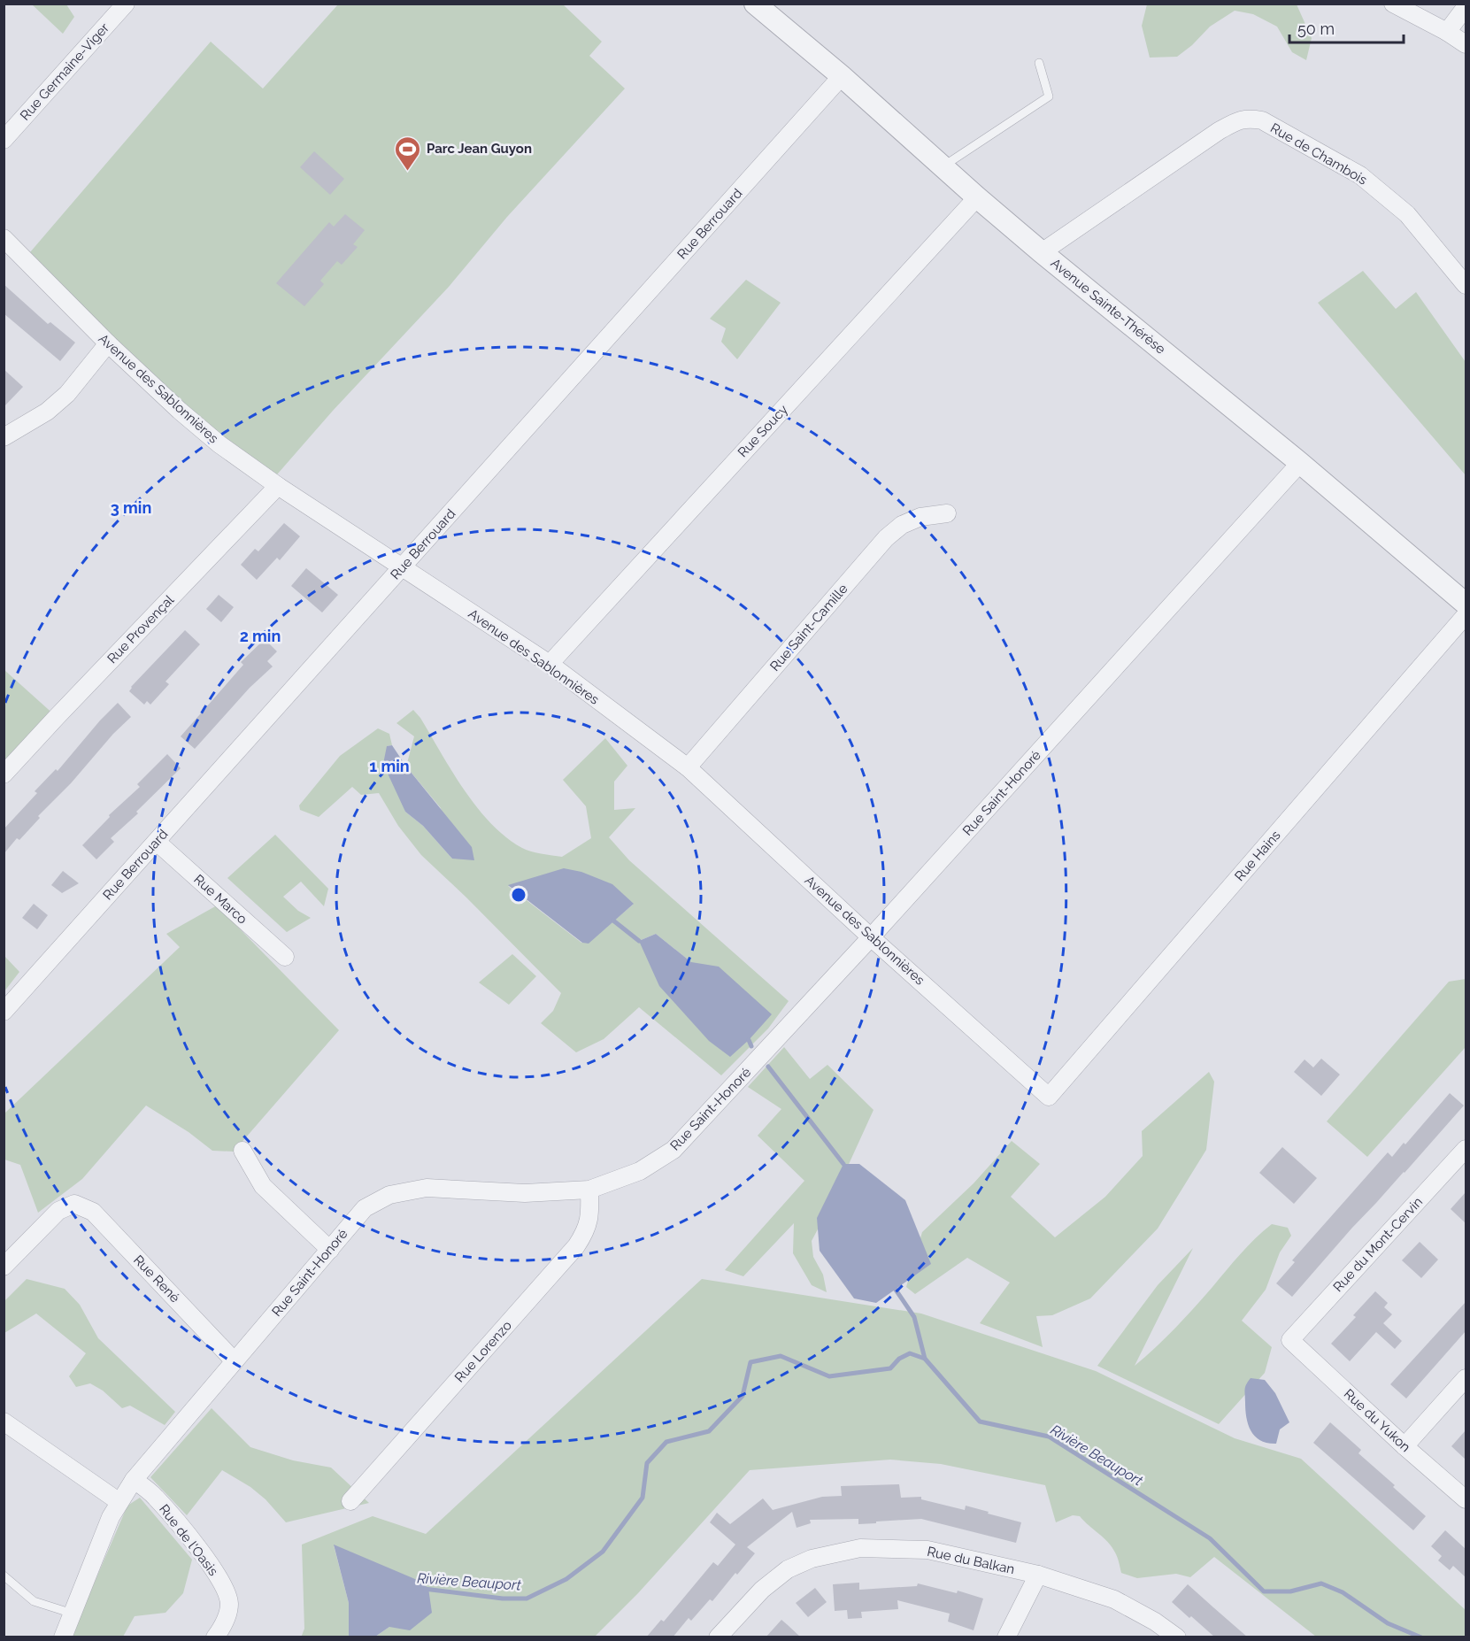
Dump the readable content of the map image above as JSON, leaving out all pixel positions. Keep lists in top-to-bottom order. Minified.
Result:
{"streets":{"street":["Rue Germaine-Viger","Rue de Chambois","Rue Berrouard","Avenue Sainte-Thérèse","Avenue des Sablonnières","Rue Soucy","Rue Saint-Camille","Rue Provençal","Rue Saint-Honoré","Rue Hains","Rue Marco","Rue du Mont-Cervin","Rue René","Rue Lorenzo","Rue du Yukon","Rue de l'Oasis","Rue du Balkan"]},"crossings":[["Rue de Chambois","Avenue Sainte-Thérèse"],["Rue Berrouard","Avenue Sainte-Thérèse"],["Rue Berrouard","Avenue des Sablonnières"],["Rue Berrouard","Rue Marco"],["Avenue Sainte-Thérèse","Rue Soucy"],["Avenue Sainte-Thérèse","Rue Saint-Honoré"],["Avenue des Sablonnières","Rue Soucy"],["Avenue des Sablonnières","Rue Saint-Camille"],["Avenue des Sablonnières","Rue Provençal"],["Avenue des Sablonnières","Rue Saint-Honoré"],["Avenue des Sablonnières","Rue Hains"],["Rue Saint-Honoré","Rue René"],["Rue Saint-Honoré","Rue Lorenzo"],["Rue Saint-Honoré","Rue de l'Oasis"],["Rue du Mont-Cervin","Rue du Yukon"]],"water":["Rivière Beauport"],"places":{"sports":["Parc Jean Guyon"]},"scale_bar":"50 m","rings":["3 min","2 min","1 min"]}
